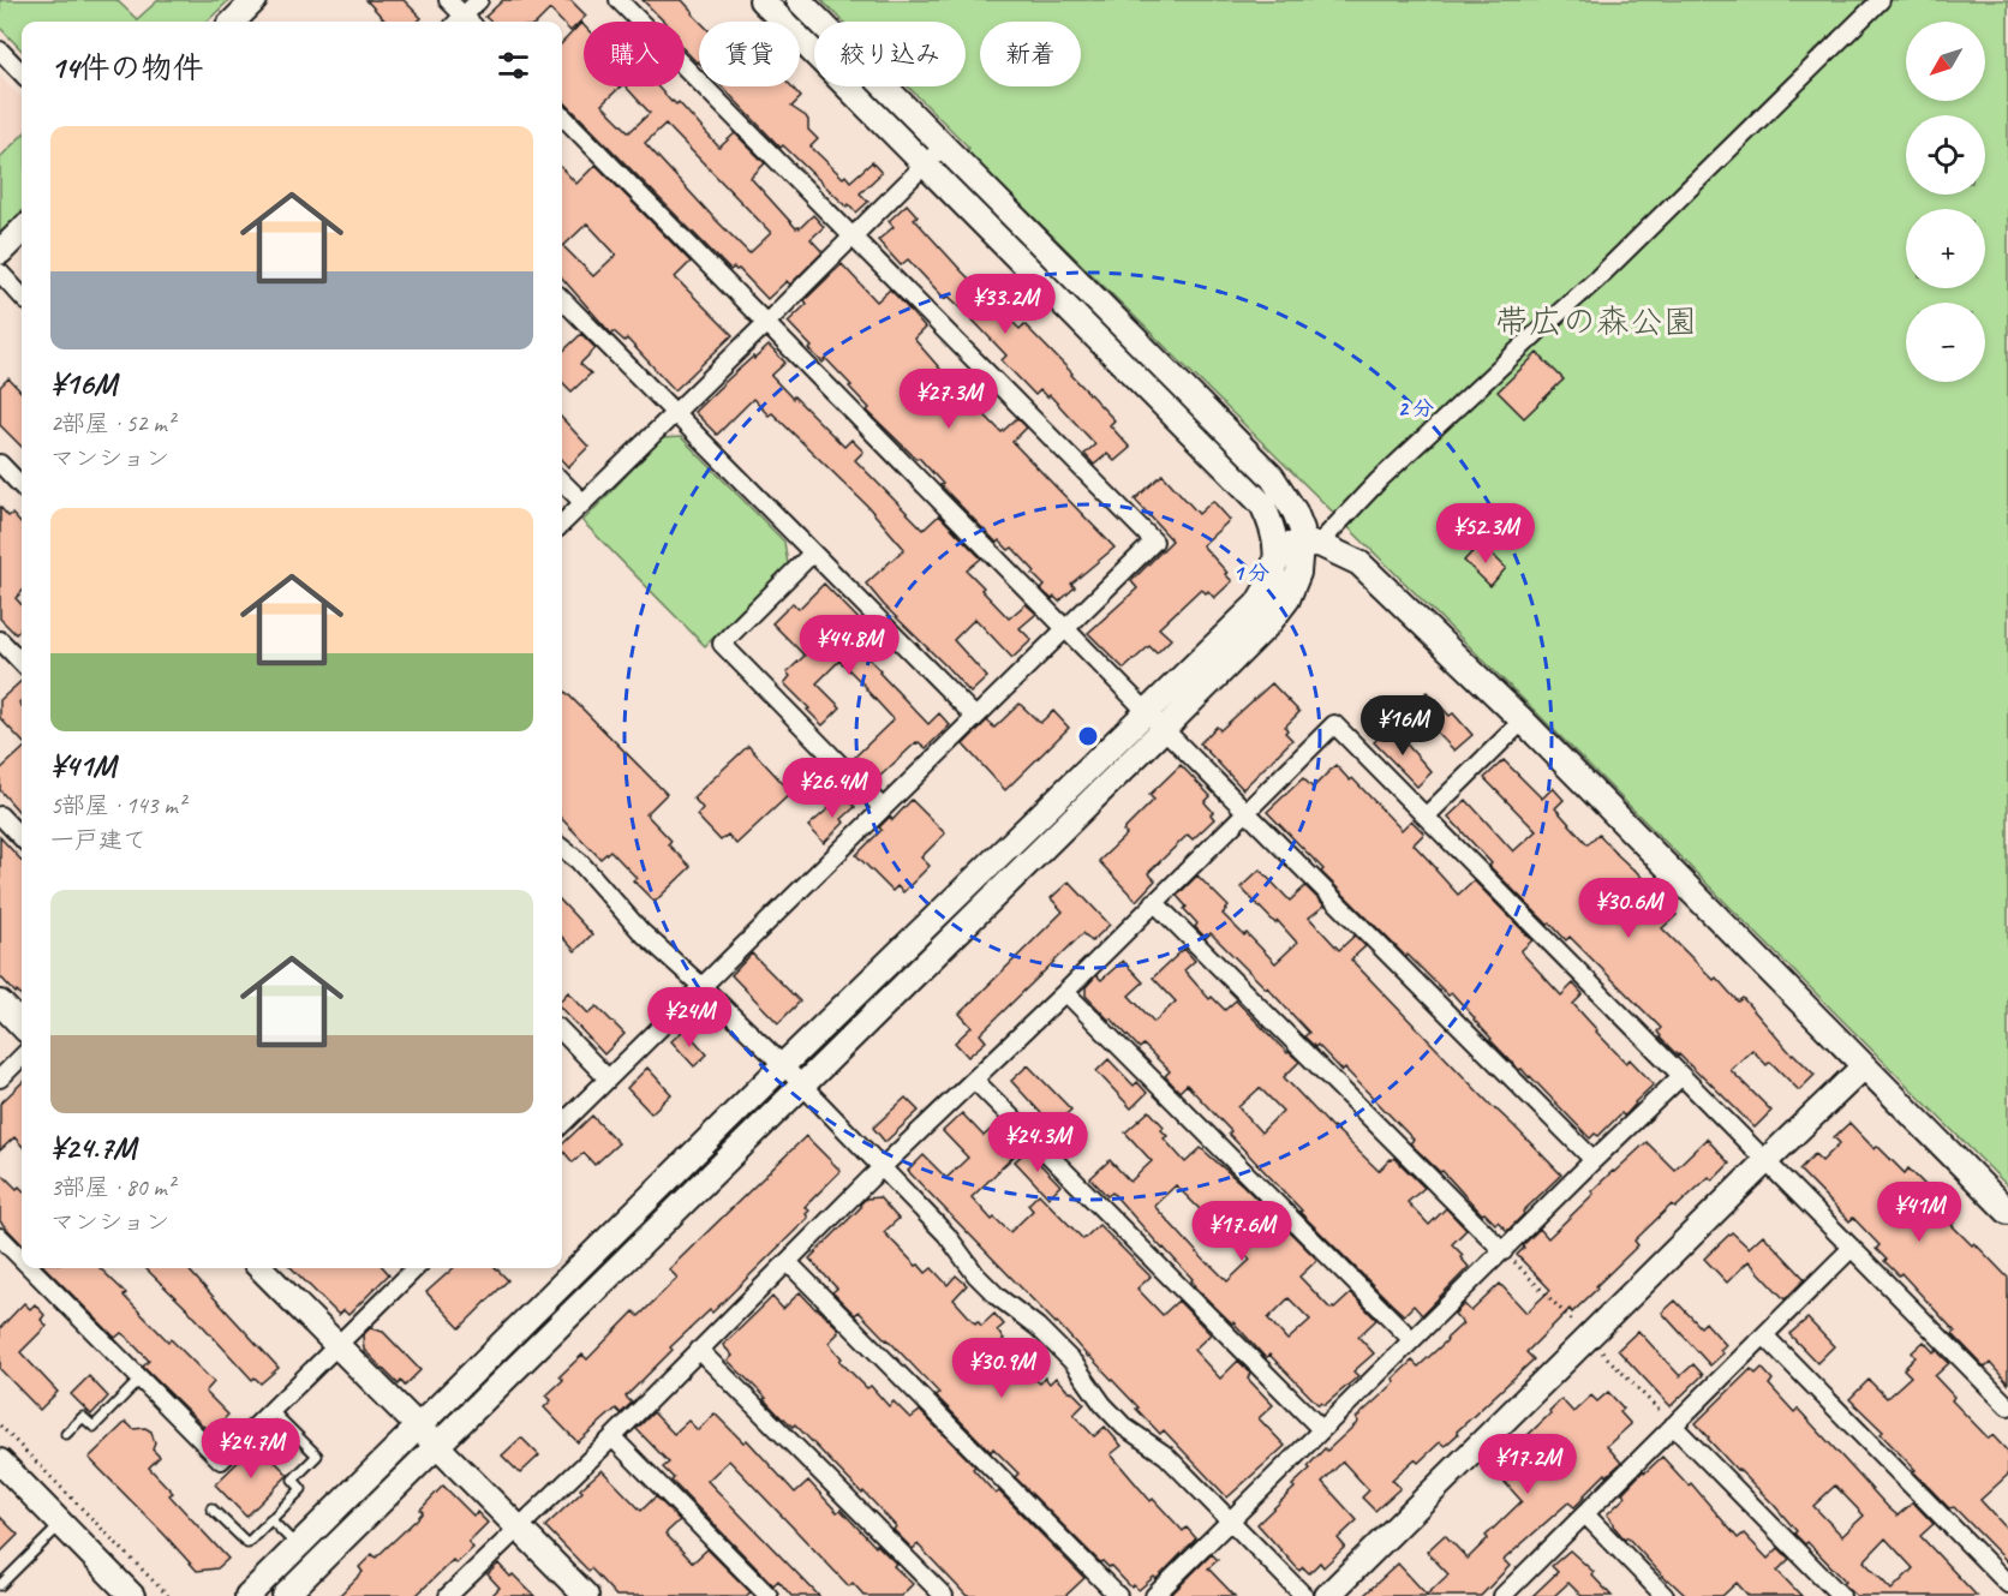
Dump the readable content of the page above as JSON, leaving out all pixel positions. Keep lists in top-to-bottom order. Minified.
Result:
{"parks":["帯広の森公園"],"north":"bottom left","page":{"map_buttons":["+","−"],"chip":["購入","賃貸","絞り込み","新着"],"heading":"14件の物件","list":[{"name":"¥16M","note":"2部屋 · 52 m² · マンション"},{"name":"¥41M","note":"5部屋 · 143 m² · 一戸建て"},{"name":"¥24.7M","note":"3部屋 · 80 m² · マンション"}],"price":["¥33.2M","¥27.3M","¥52.3M","¥44.8M","¥16M","¥26.4M","¥30.6M","¥24M","¥24.3M","¥41M","¥17.6M","¥30.9M","¥24.7M","¥17.2M"]},"rings":["2 分","1 分"]}
